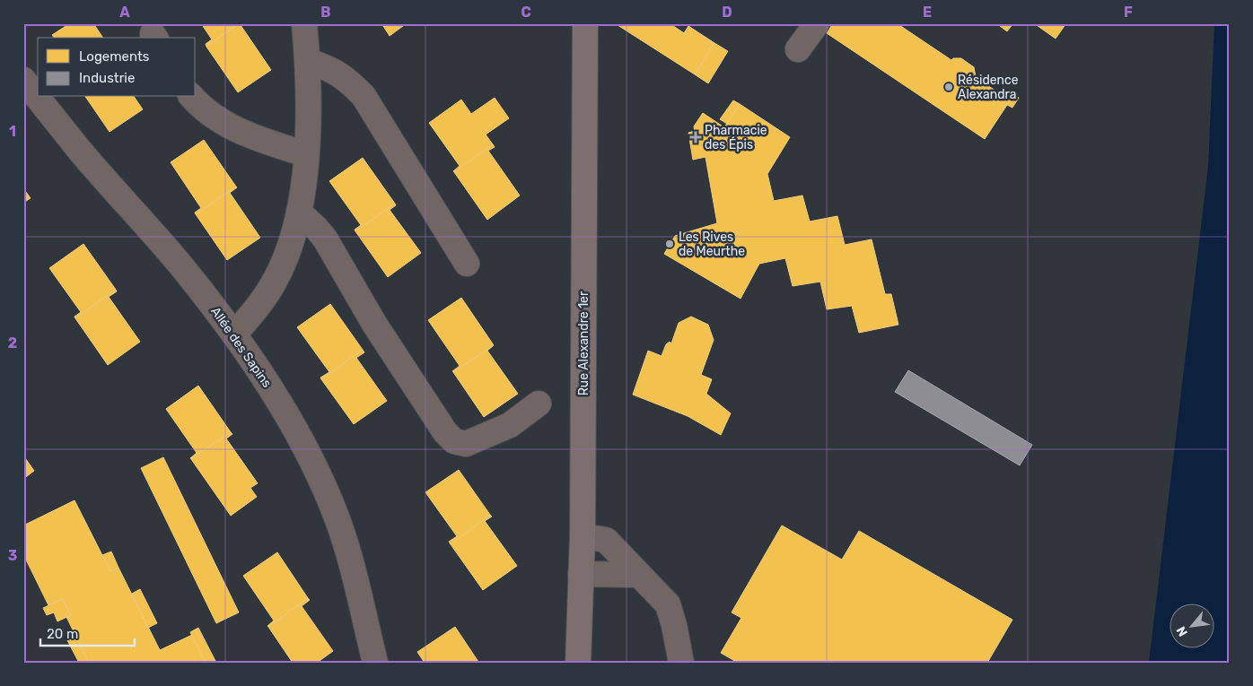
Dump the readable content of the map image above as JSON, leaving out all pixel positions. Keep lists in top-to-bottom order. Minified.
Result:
{"streets":{"main road":["Rue Alexandre 1er"],"street":["Allée des Sapins"]},"places":{"other":["Résidence Alexandra","Les Rives de Meurthe"],"health":["Pharmacie des Épis"]},"legend":["Logements","Industrie"],"scale_bar":"20 m","north":"bottom left","grid":{"columns":["A","B","C","D","E","F"],"rows":["1","2","3"]}}
